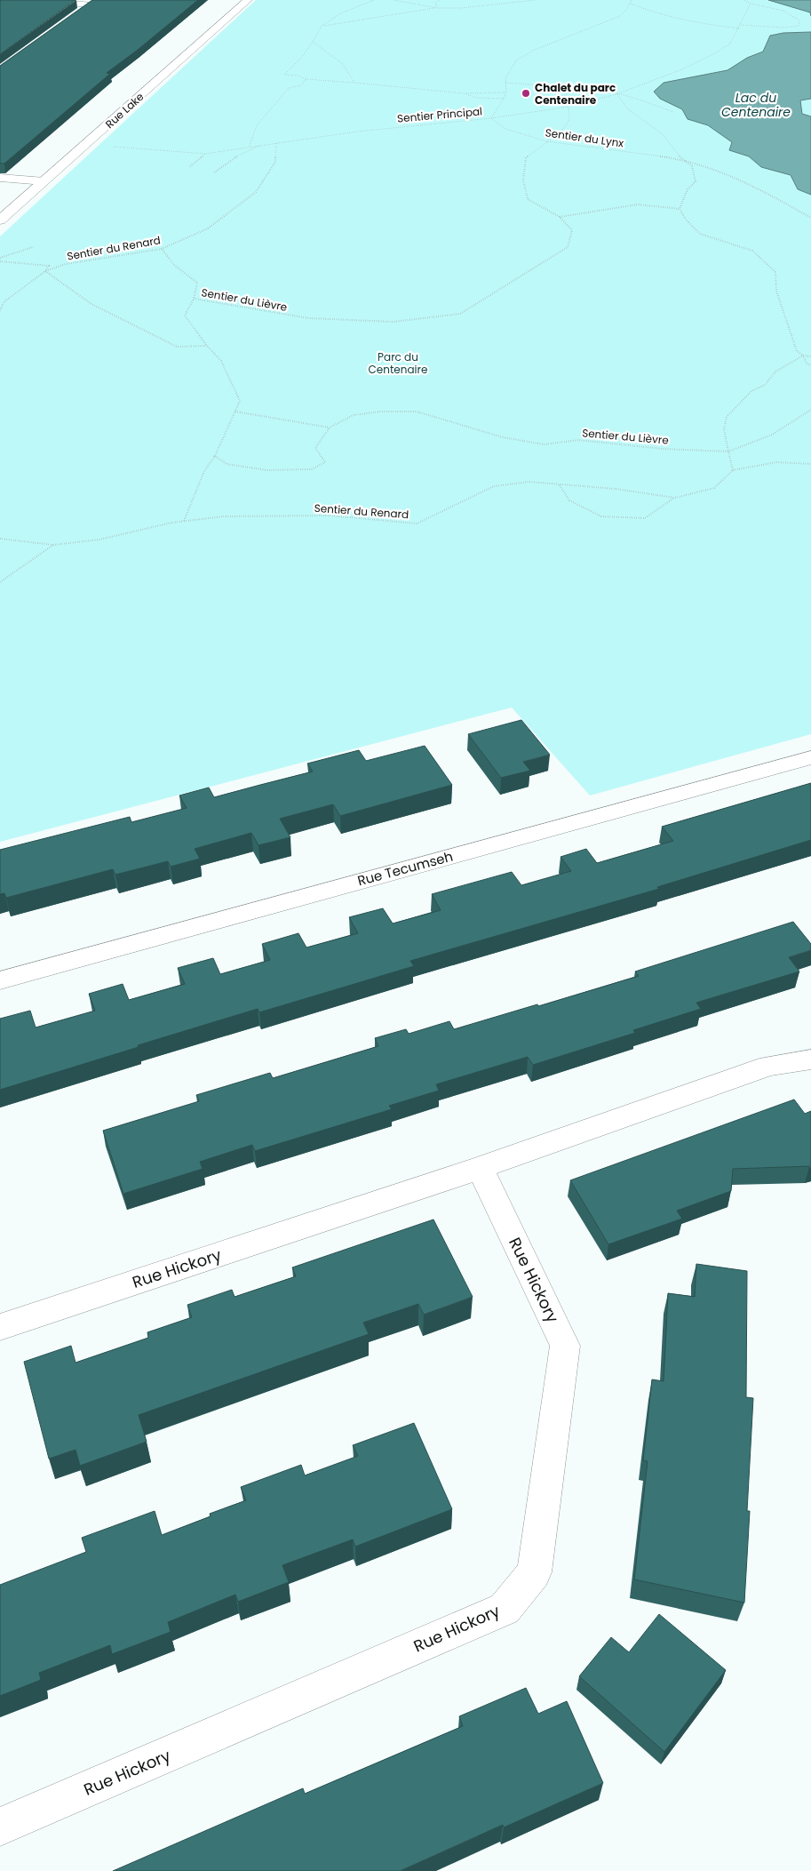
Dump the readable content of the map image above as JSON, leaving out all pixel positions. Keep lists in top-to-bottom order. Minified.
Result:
{"streets":{"street":["Rue Lake","Rue Tecumseh","Rue Hickory"],"path":["Sentier Principal","Sentier du Lynx","Sentier du Renard","Sentier du Lièvre"]},"crossings":[["Rue Lake","Sentier Principal"],["Sentier Principal","Sentier du Lynx"],["Sentier Principal","Sentier du Renard"],["Sentier Principal","Sentier du Lièvre"],["Sentier du Lynx","Sentier du Lièvre"]],"water":["Lac du Centenaire"],"parks":["Parc du Centenaire"],"places":["Chalet du parc Centenaire"]}
